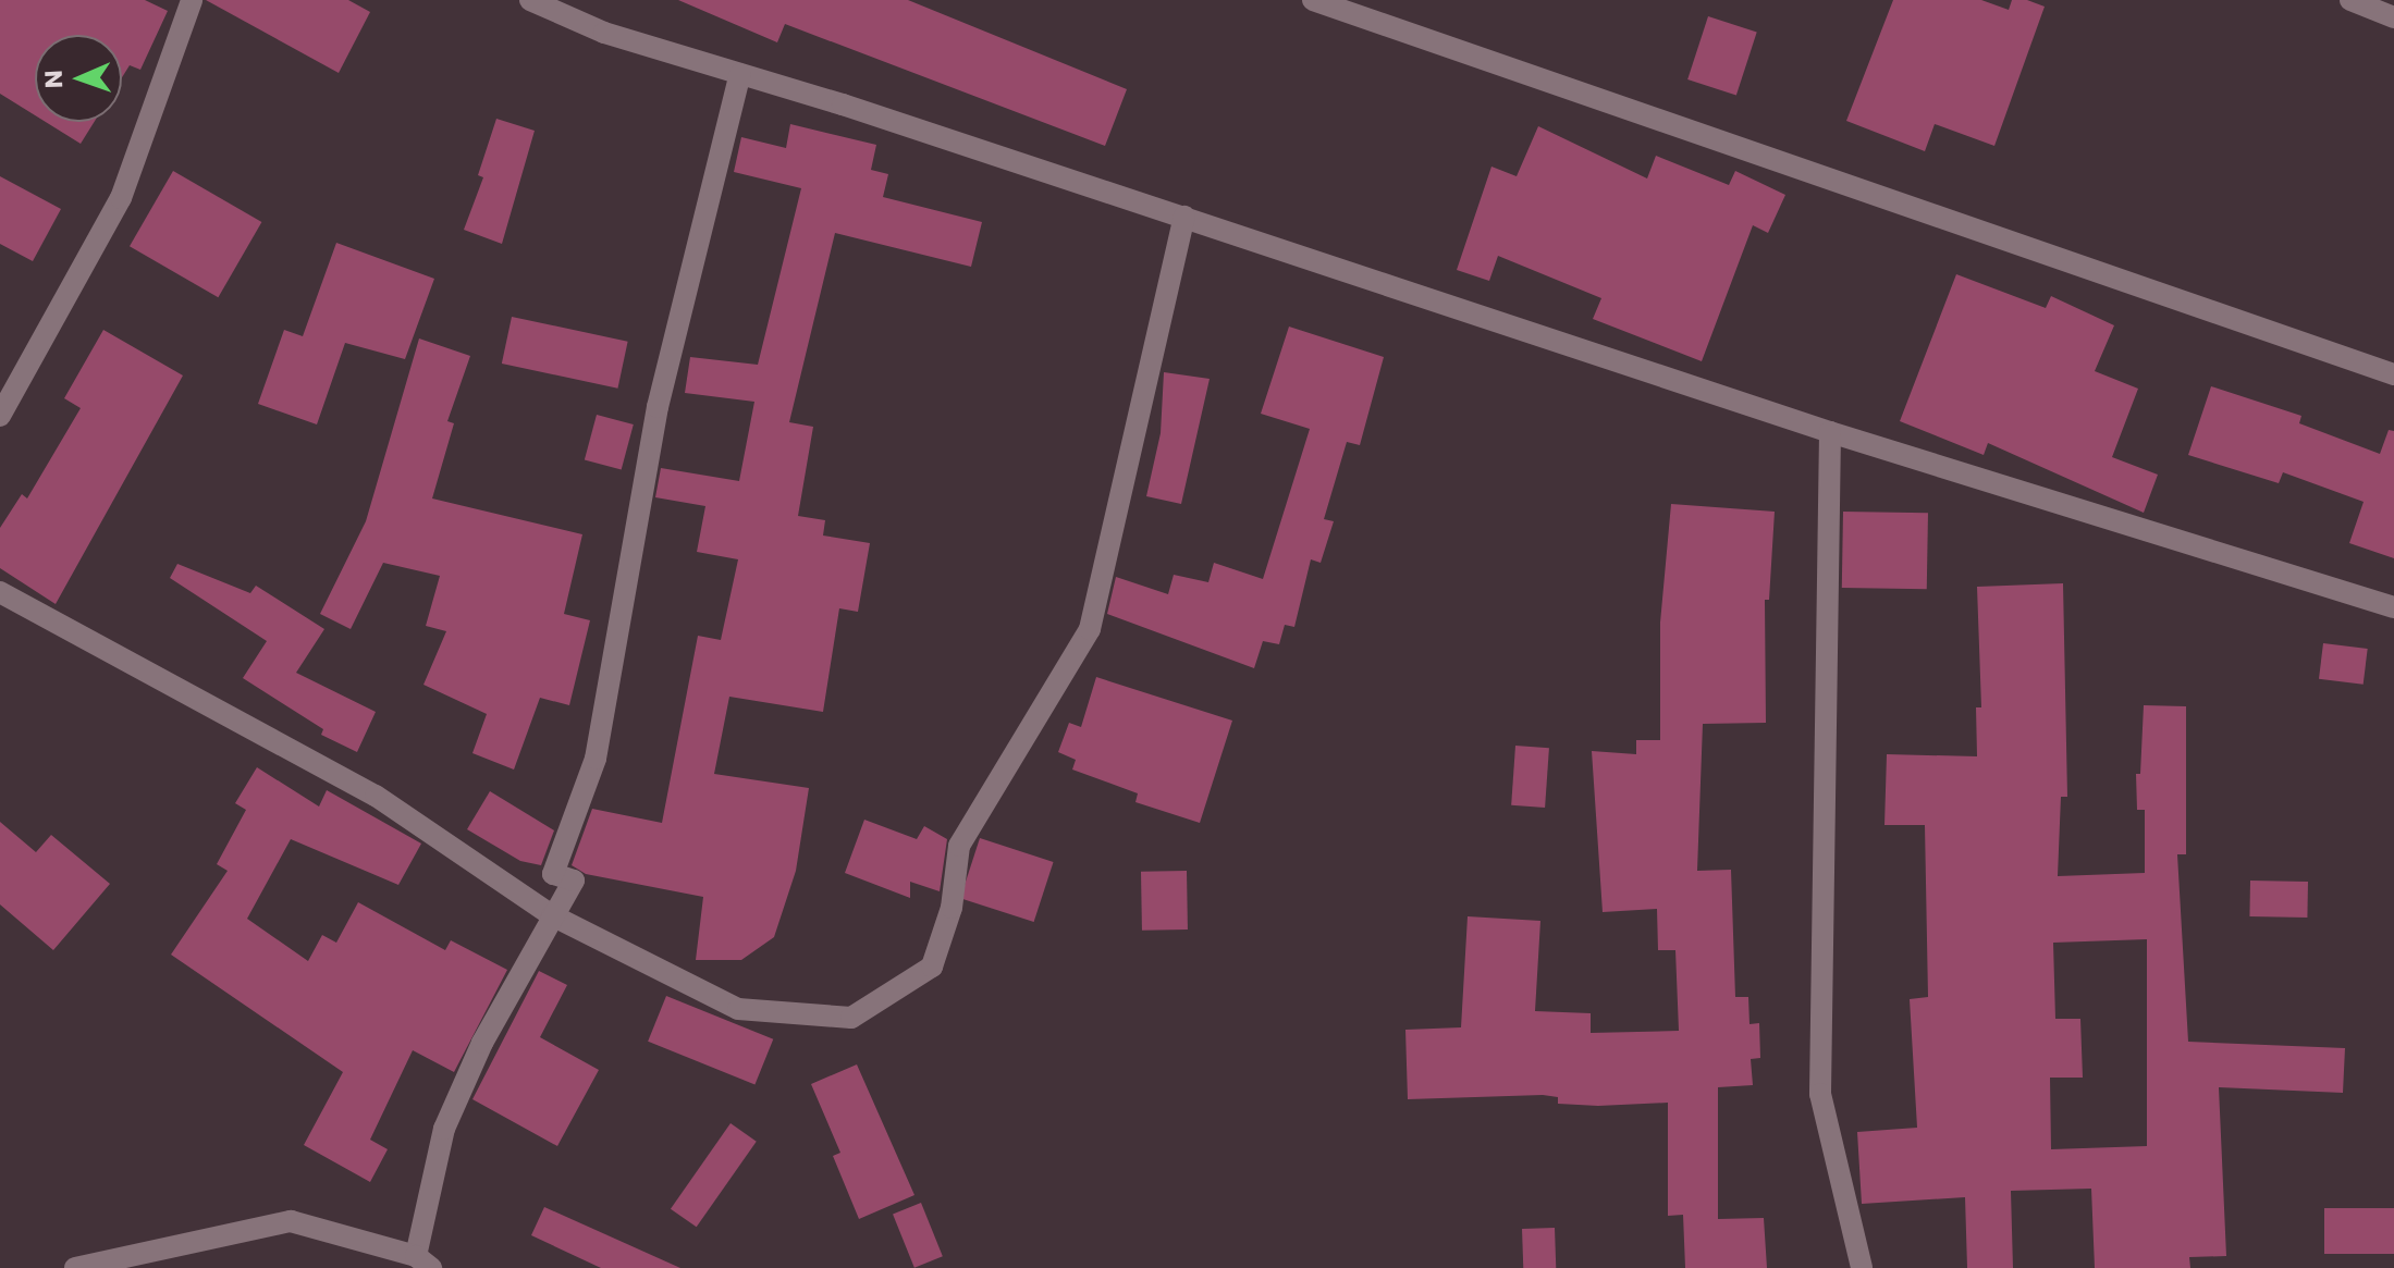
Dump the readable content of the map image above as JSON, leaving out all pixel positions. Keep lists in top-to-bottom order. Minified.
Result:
{"north":"left"}
